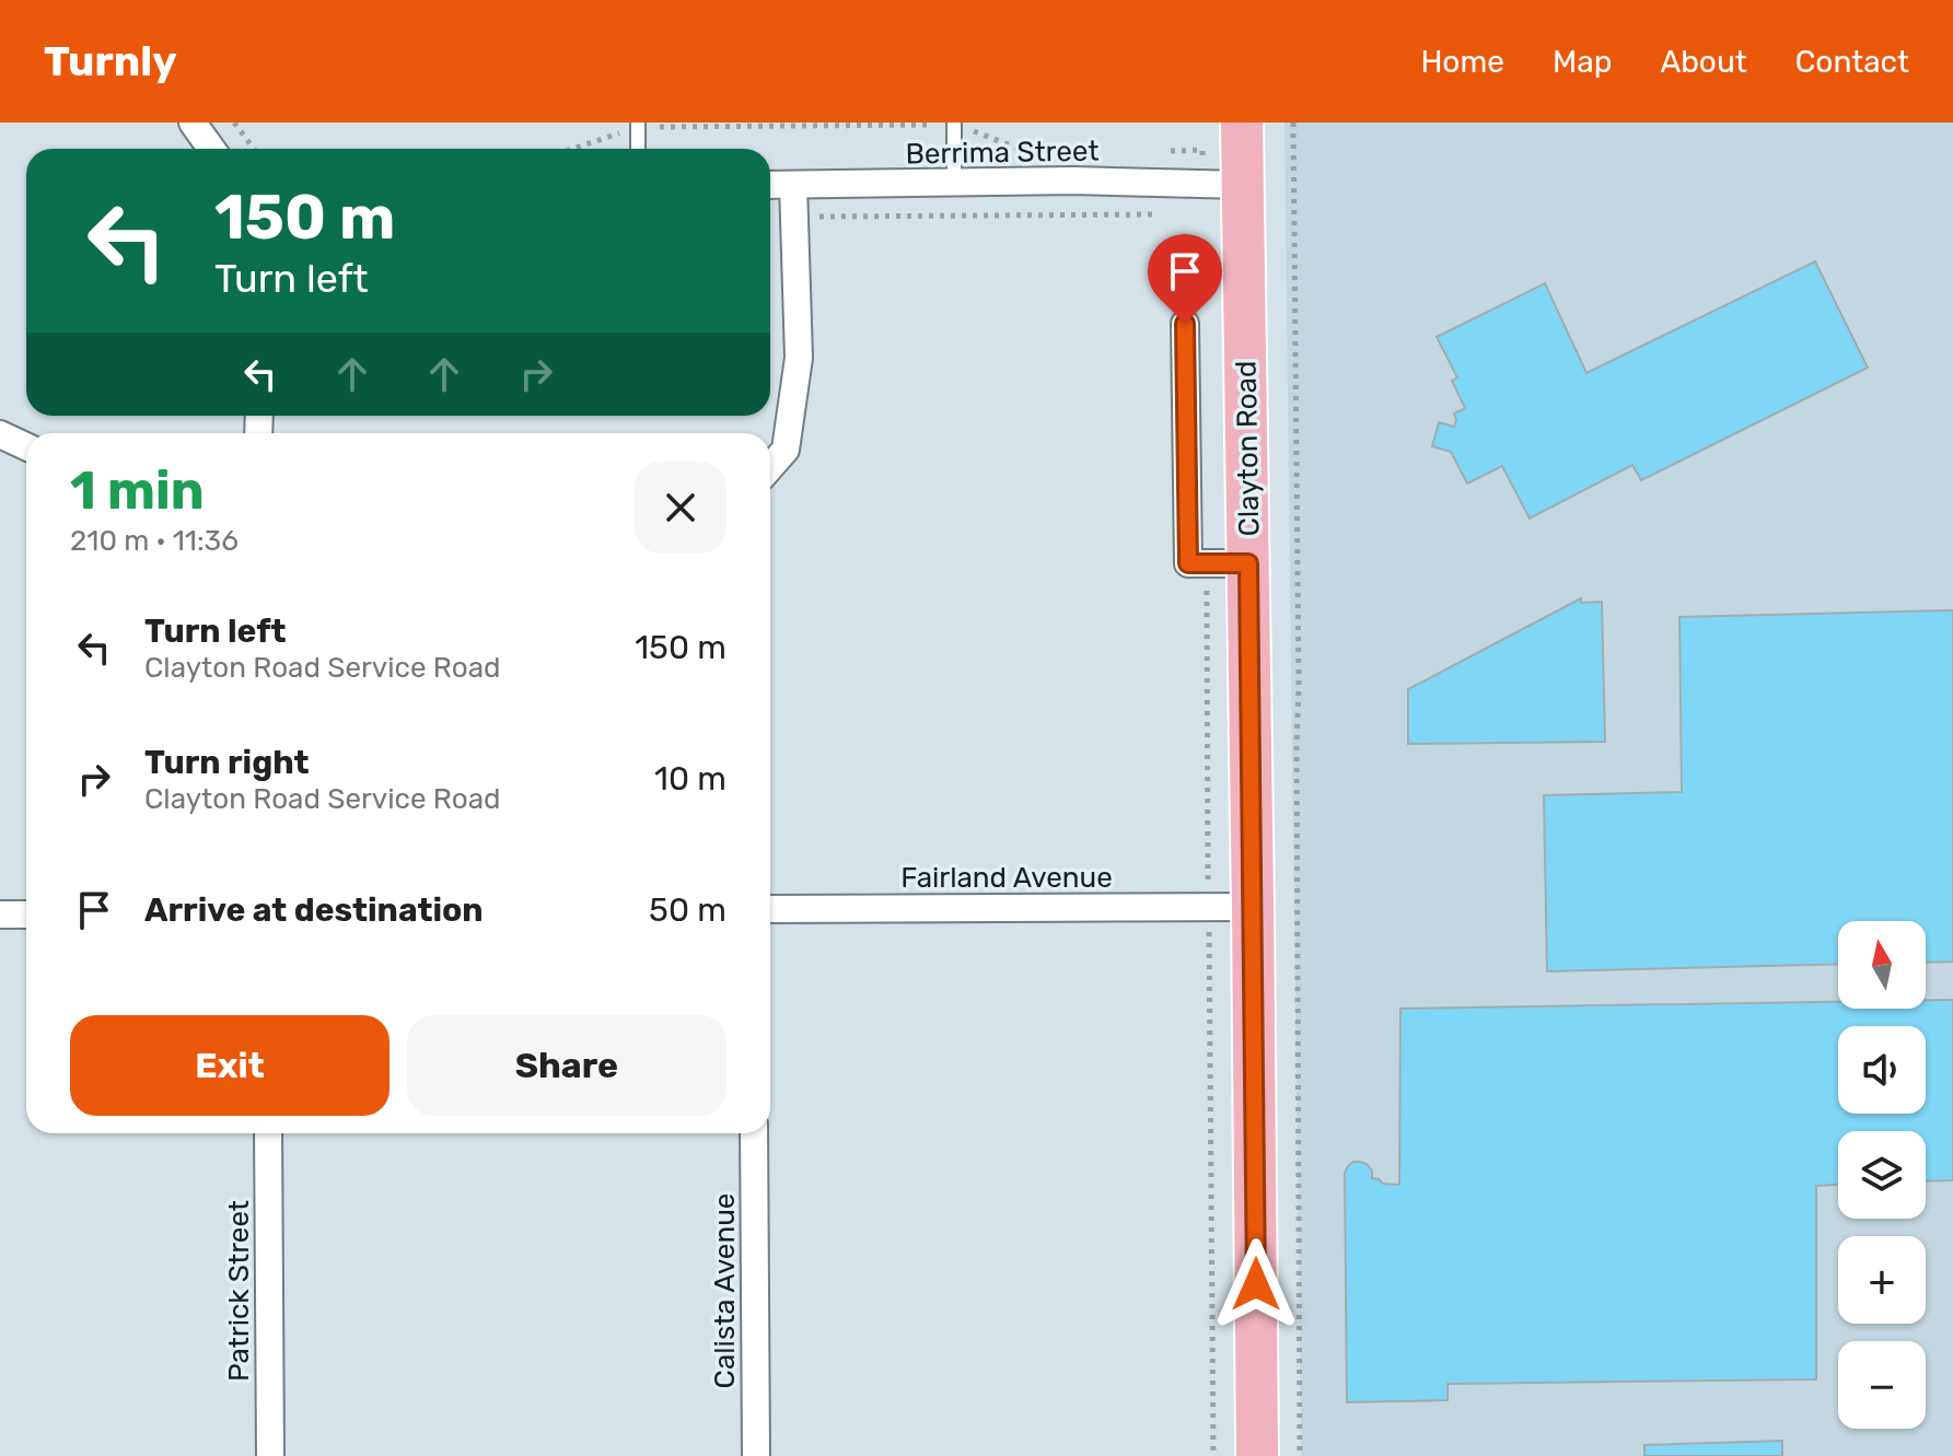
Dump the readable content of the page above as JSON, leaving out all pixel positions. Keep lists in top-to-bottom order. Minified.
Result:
{"streets":{"main road":["Clayton Road"],"street":["Berrima Street","Fairland Avenue","Patrick Street","Calista Avenue"]},"crossings":[["Berrima Street","Clayton Road"],["Clayton Road","Fairland Avenue"]],"north":"top","page":{"header":"Turnly","nav":["Home","Map","About","Contact"],"turn":["150 m","Turn left"],"heading":["1 min","210 m · 11:36"],"list":[{"name":"Turn left","note":"Clayton Road Service Road","value":"150 m"},{"name":"Turn right","note":"Clayton Road Service Road","value":"10 m"},{"name":"Arrive at destination","value":"50 m"}],"map_buttons":["+","−"],"buttons":["Exit","Share"]}}
